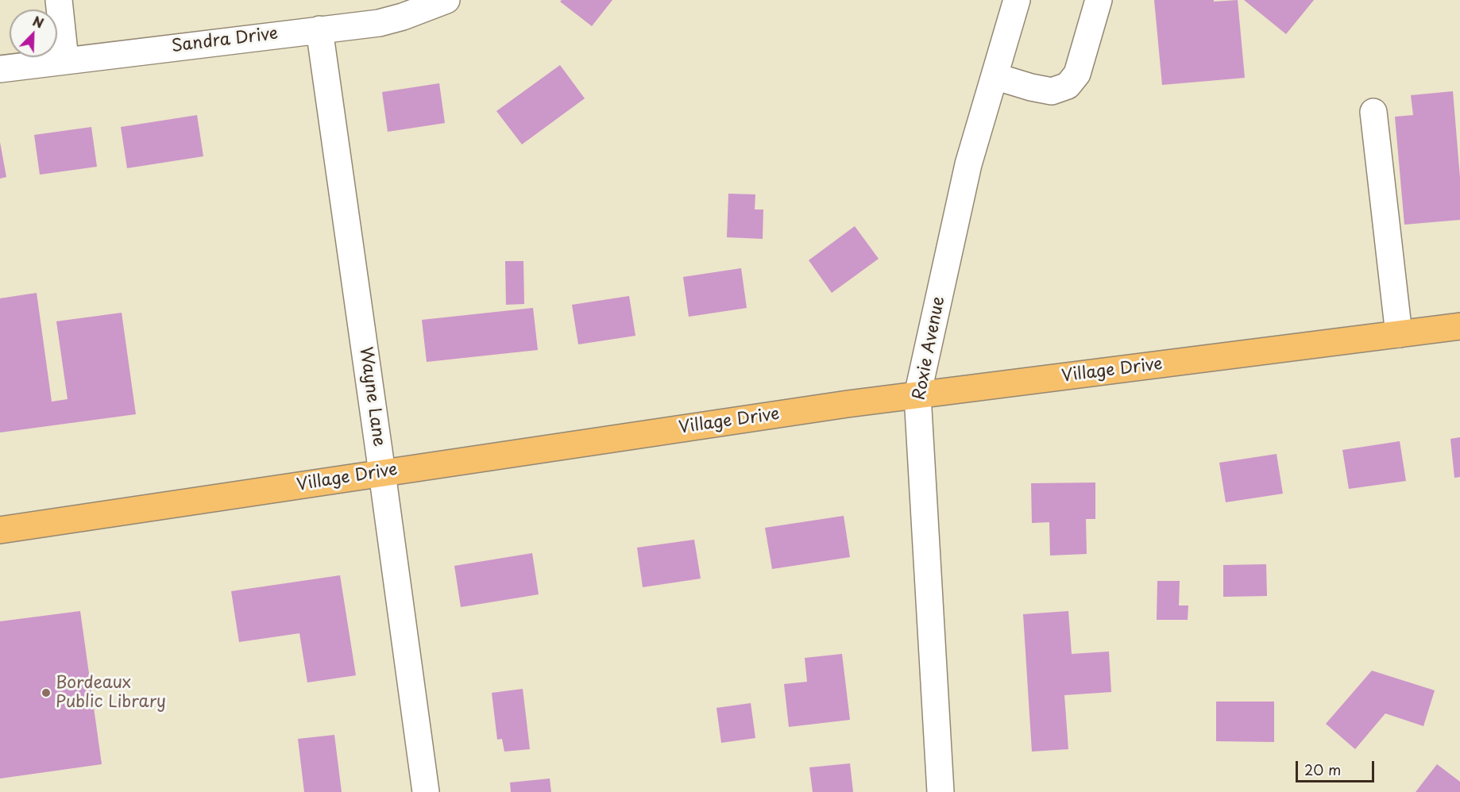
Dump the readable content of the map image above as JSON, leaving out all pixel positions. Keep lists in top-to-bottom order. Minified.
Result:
{"streets":{"main road":["Village Drive"],"street":["Sandra Drive","Roxie Avenue","Wayne Lane"]},"crossings":[["Sandra Drive","Wayne Lane"],["Roxie Avenue","Village Drive"],["Village Drive","Wayne Lane"]],"places":["Bordeaux Public Library"],"scale_bar":"20 m","north":"top right"}
